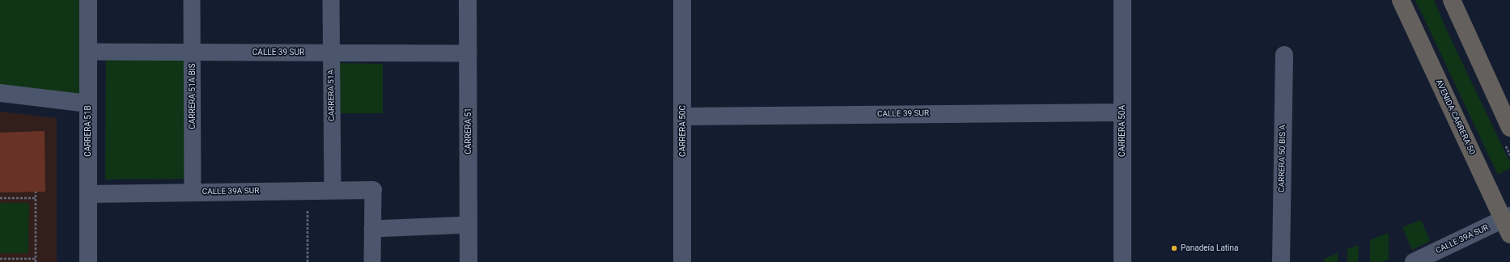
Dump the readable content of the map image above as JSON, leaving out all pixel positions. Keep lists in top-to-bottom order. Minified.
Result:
{"streets":{"main road":["AVENIDA CARRERA 50"],"street":["CALLE 39 SUR","CARRERA 51A","CARRERA 51A BIS","CARRERA 51B","CARRERA 51","CARRERA 50C","CARRERA 50A","CARRERA 50 BIS A","CALLE 39A SUR"]},"crossings":[["CALLE 39 SUR","CARRERA 51A"],["CALLE 39 SUR","CARRERA 51A BIS"],["CALLE 39 SUR","CARRERA 51B"],["CALLE 39 SUR","CARRERA 51"],["CALLE 39 SUR","CARRERA 50C"],["CALLE 39 SUR","CARRERA 50A"],["CARRERA 51A","CALLE 39A SUR"],["CARRERA 51A BIS","CALLE 39A SUR"],["AVENIDA CARRERA 50","CALLE 39A SUR"],["CARRERA 51B","CALLE 39A SUR"]],"places":["Panadeía Latina"]}
